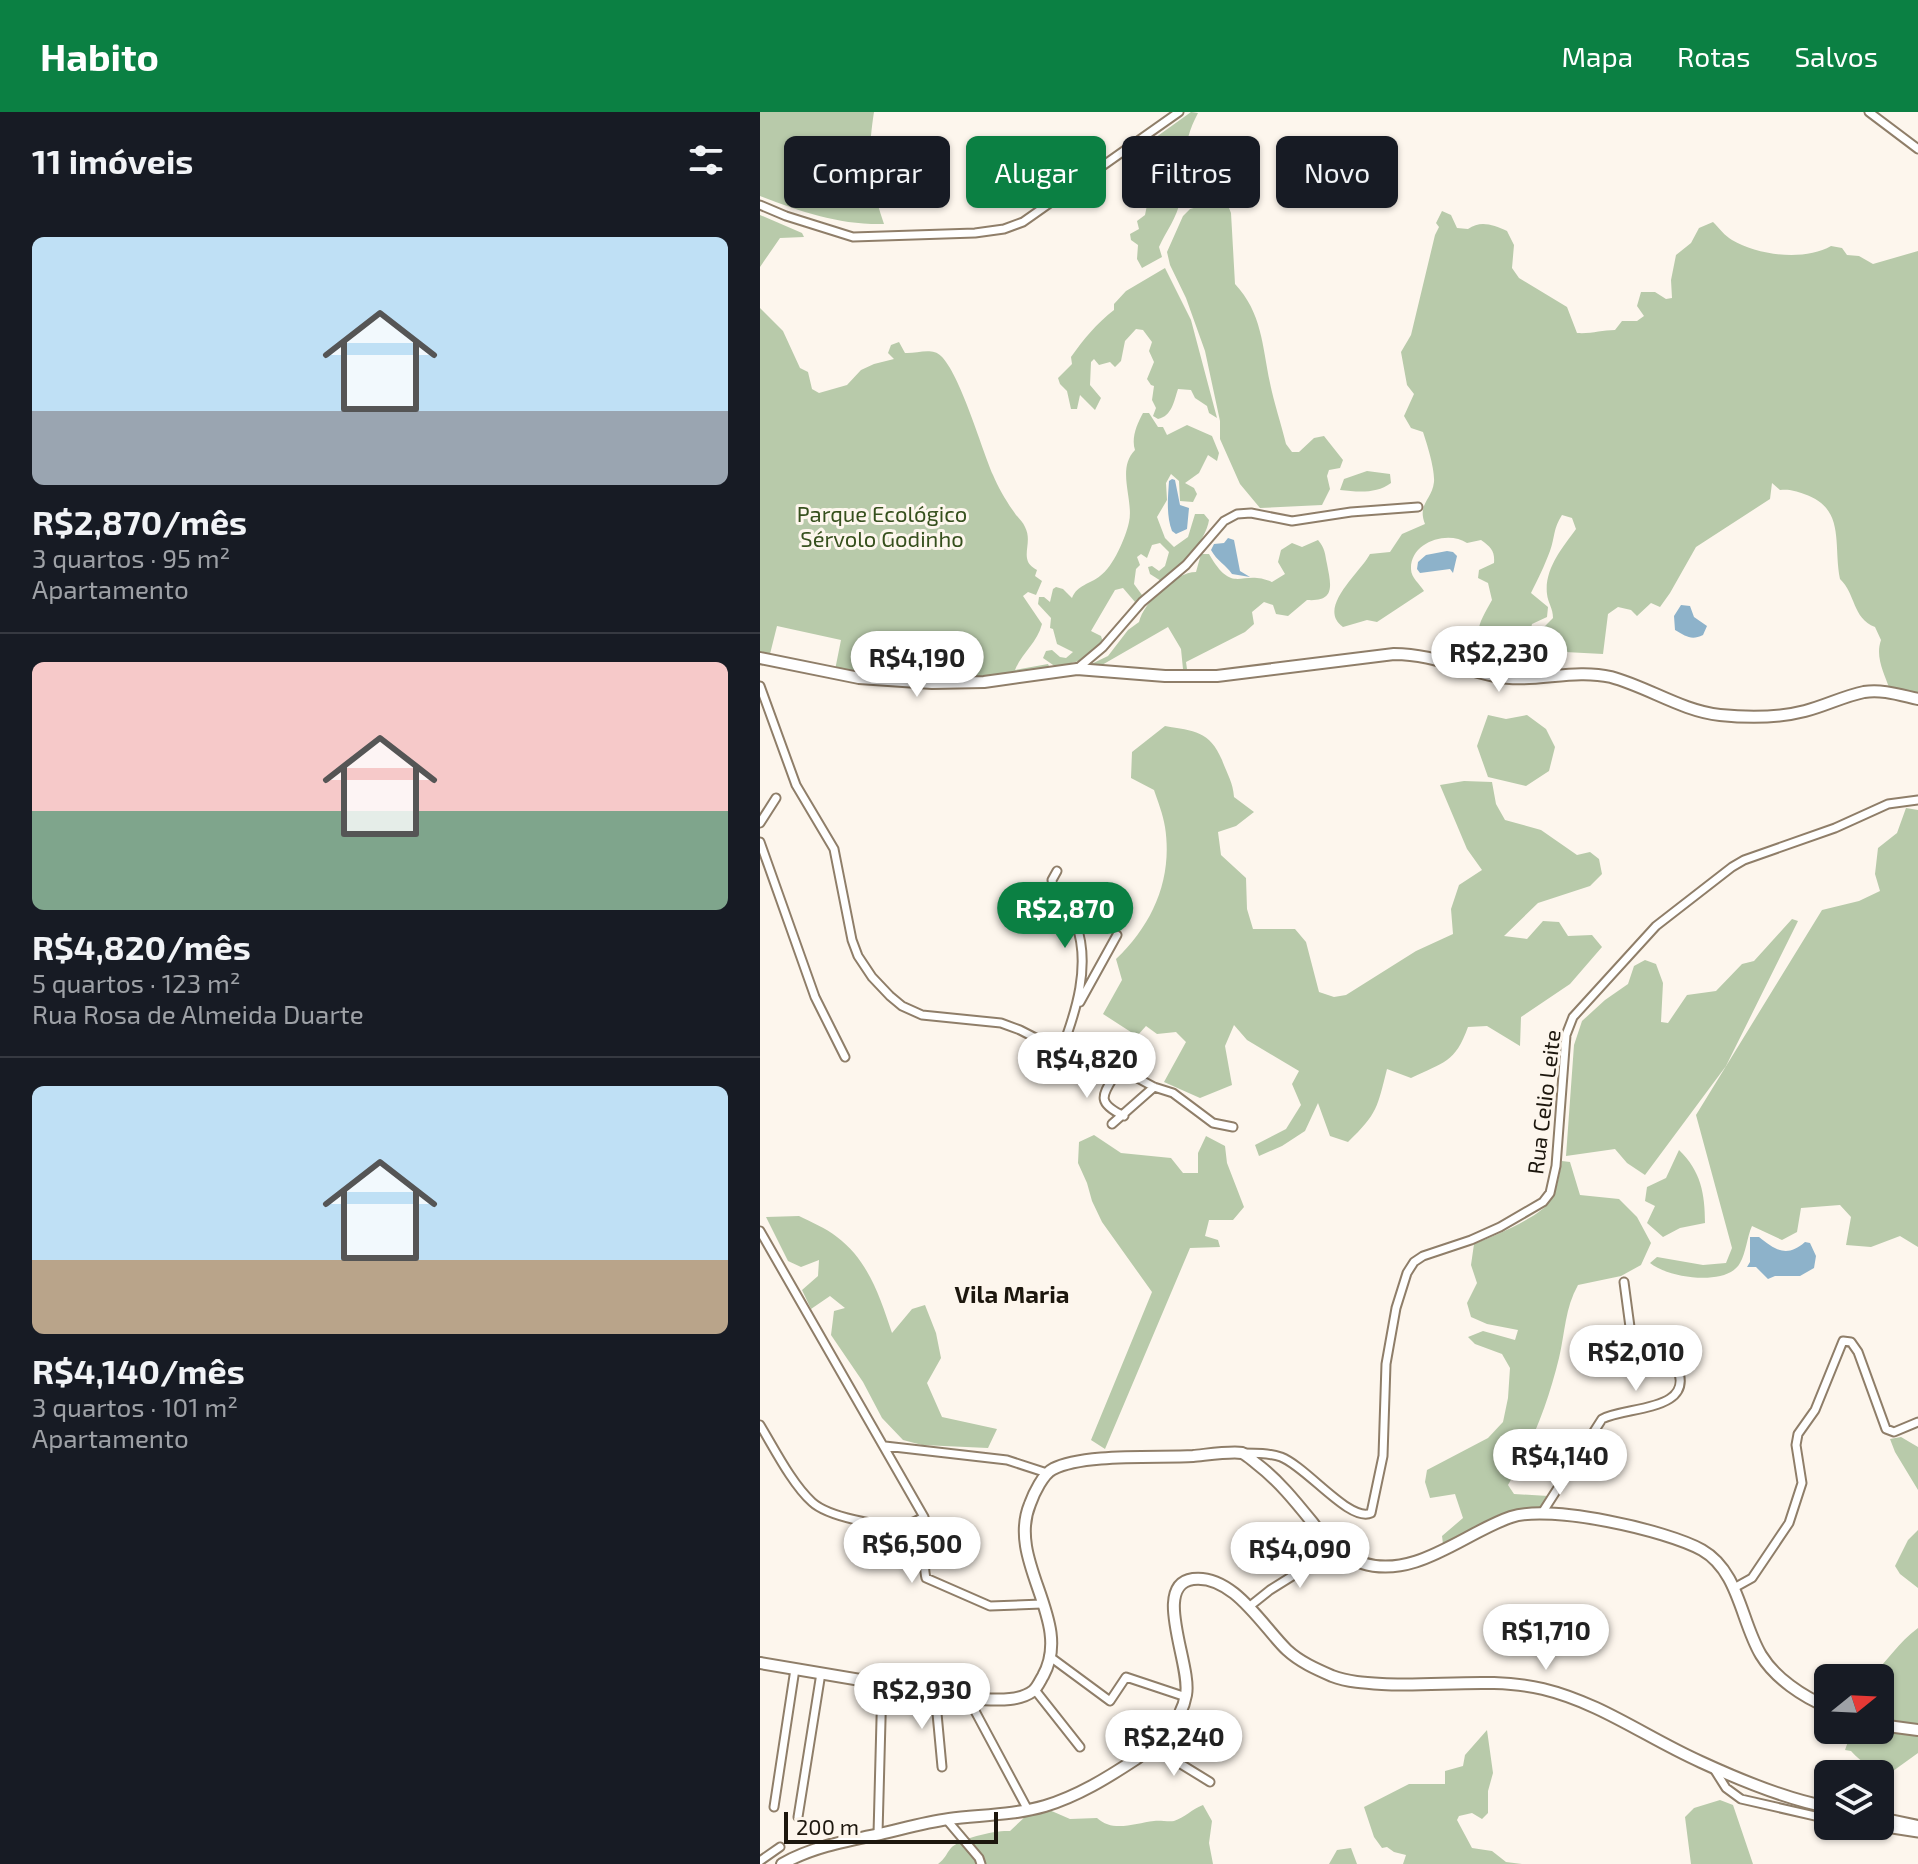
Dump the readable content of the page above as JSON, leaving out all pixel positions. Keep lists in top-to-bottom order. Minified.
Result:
{"streets":{"street":["Rua Celio Leite"]},"districts":["Vila Maria"],"parks":["Parque Ecológico Sérvolo Godinho"],"scale_bar":"200 m","north":"right","page":{"header":"Habito","nav":["Mapa","Rotas","Salvos"],"heading":"11 imóveis","chip":["Comprar","Alugar","Filtros","Novo"],"list":[{"name":"R$2,870/mês","note":"3 quartos · 95 m² · Apartamento"},{"name":"R$4,820/mês","note":"5 quartos · 123 m² · Rua Rosa de Almeida Duarte"},{"name":"R$4,140/mês","note":"3 quartos · 101 m² · Apartamento"}],"price":["R$2,230","R$4,190","R$2,870","R$4,820","R$2,010","R$4,140","R$6,500","R$4,090","R$1,710","R$2,930","R$2,240"],"scale":"200 m"}}
